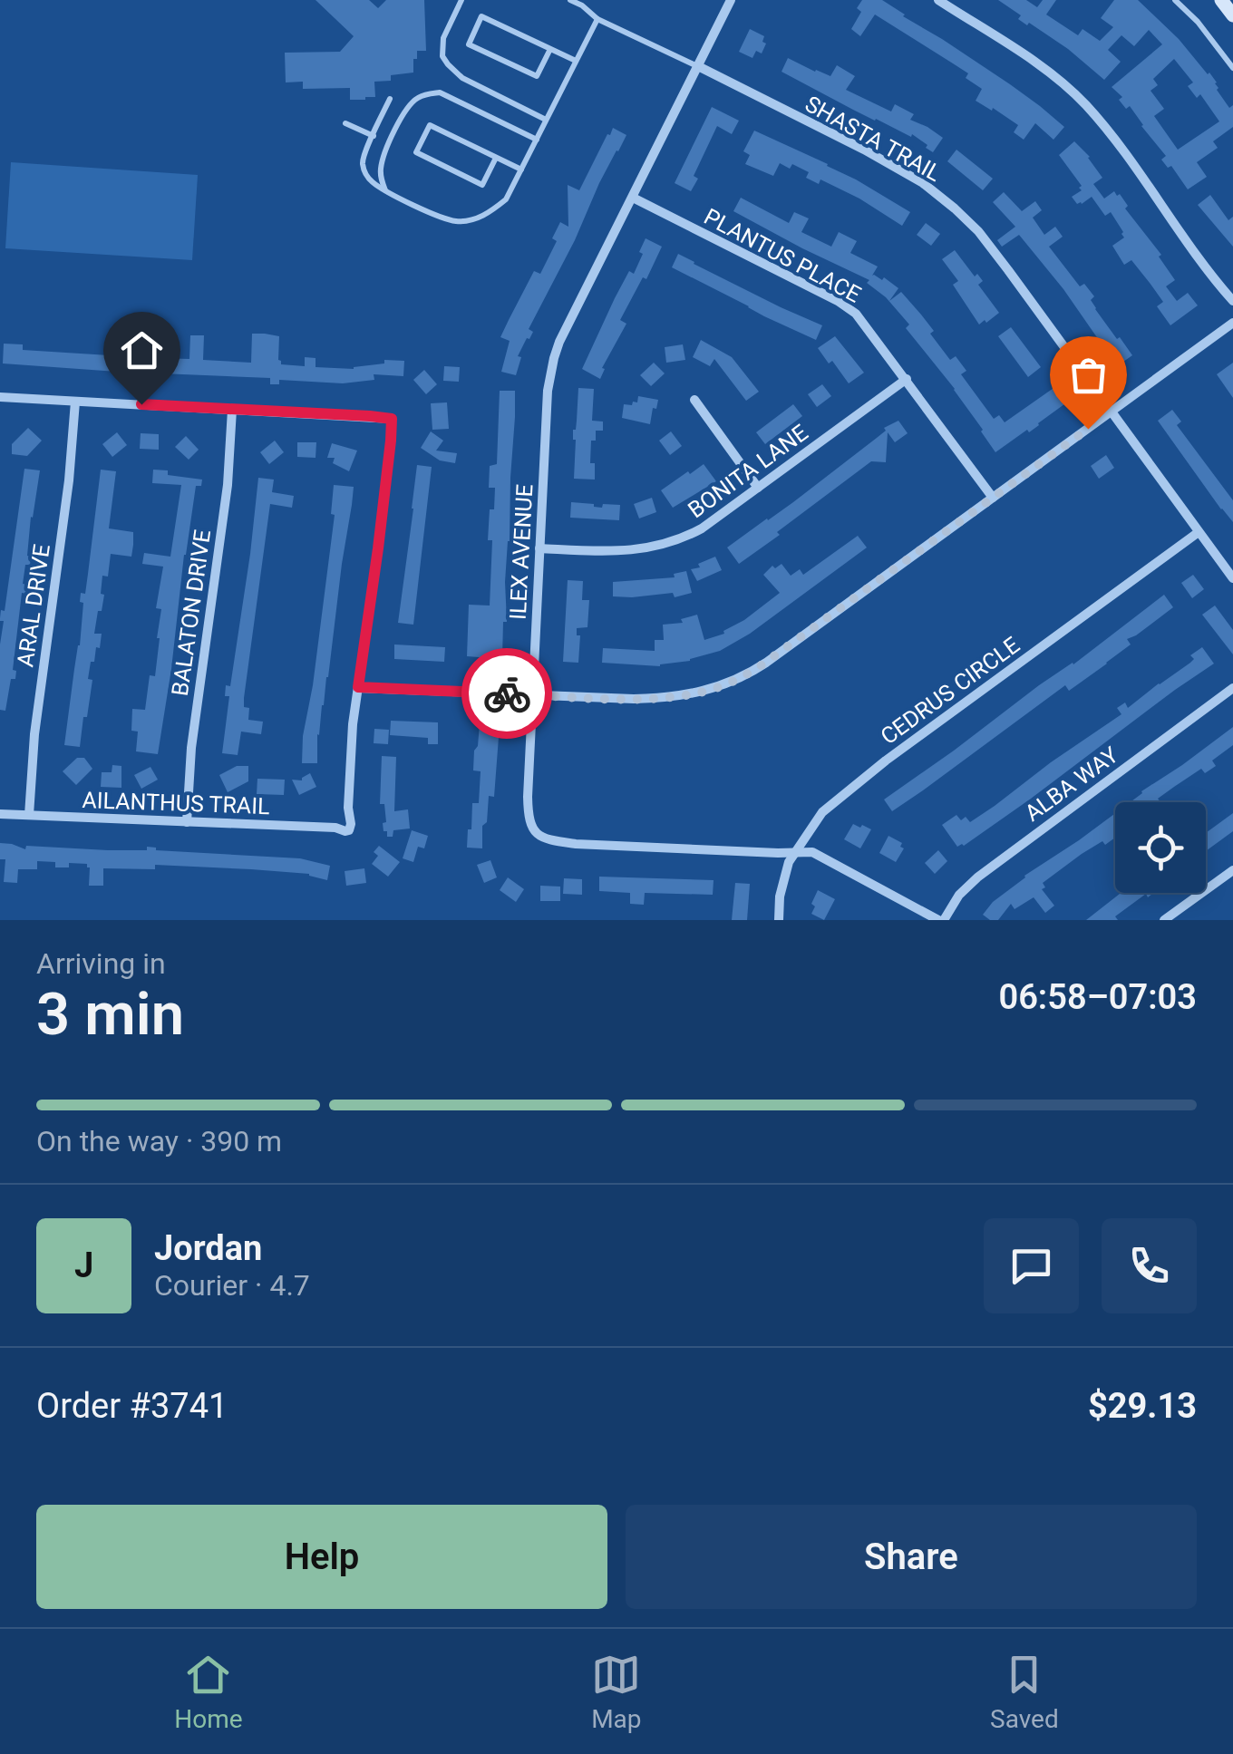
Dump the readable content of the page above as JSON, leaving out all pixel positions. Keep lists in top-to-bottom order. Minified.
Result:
{"streets":{"street":["SHASTA TRAIL","PLANTUS PLACE","BONITA LANE","ILEX AVENUE","ARAL DRIVE","BALATON DRIVE","CEDRUS CIRCLE","ALBA WAY","AILANTHUS TRAIL"]},"crossings":[["SHASTA TRAIL","ILEX AVENUE"],["SHASTA TRAIL","CEDRUS CIRCLE"],["PLANTUS PLACE","BONITA LANE"],["PLANTUS PLACE","ILEX AVENUE"],["BONITA LANE","ILEX AVENUE"],["ILEX AVENUE","CEDRUS CIRCLE"],["ILEX AVENUE","ALBA WAY"],["ARAL DRIVE","AILANTHUS TRAIL"],["BALATON DRIVE","AILANTHUS TRAIL"]],"page":{"heading":["3 min","Arriving in","06:58–07:03"],"panel":["Jordan","Courier · 4.7","Order #3741","$29.13"],"bar":"On the way · 390 m","round":"J","buttons":["Help","Share"],"tabs":["Home","Map","Saved"]}}
